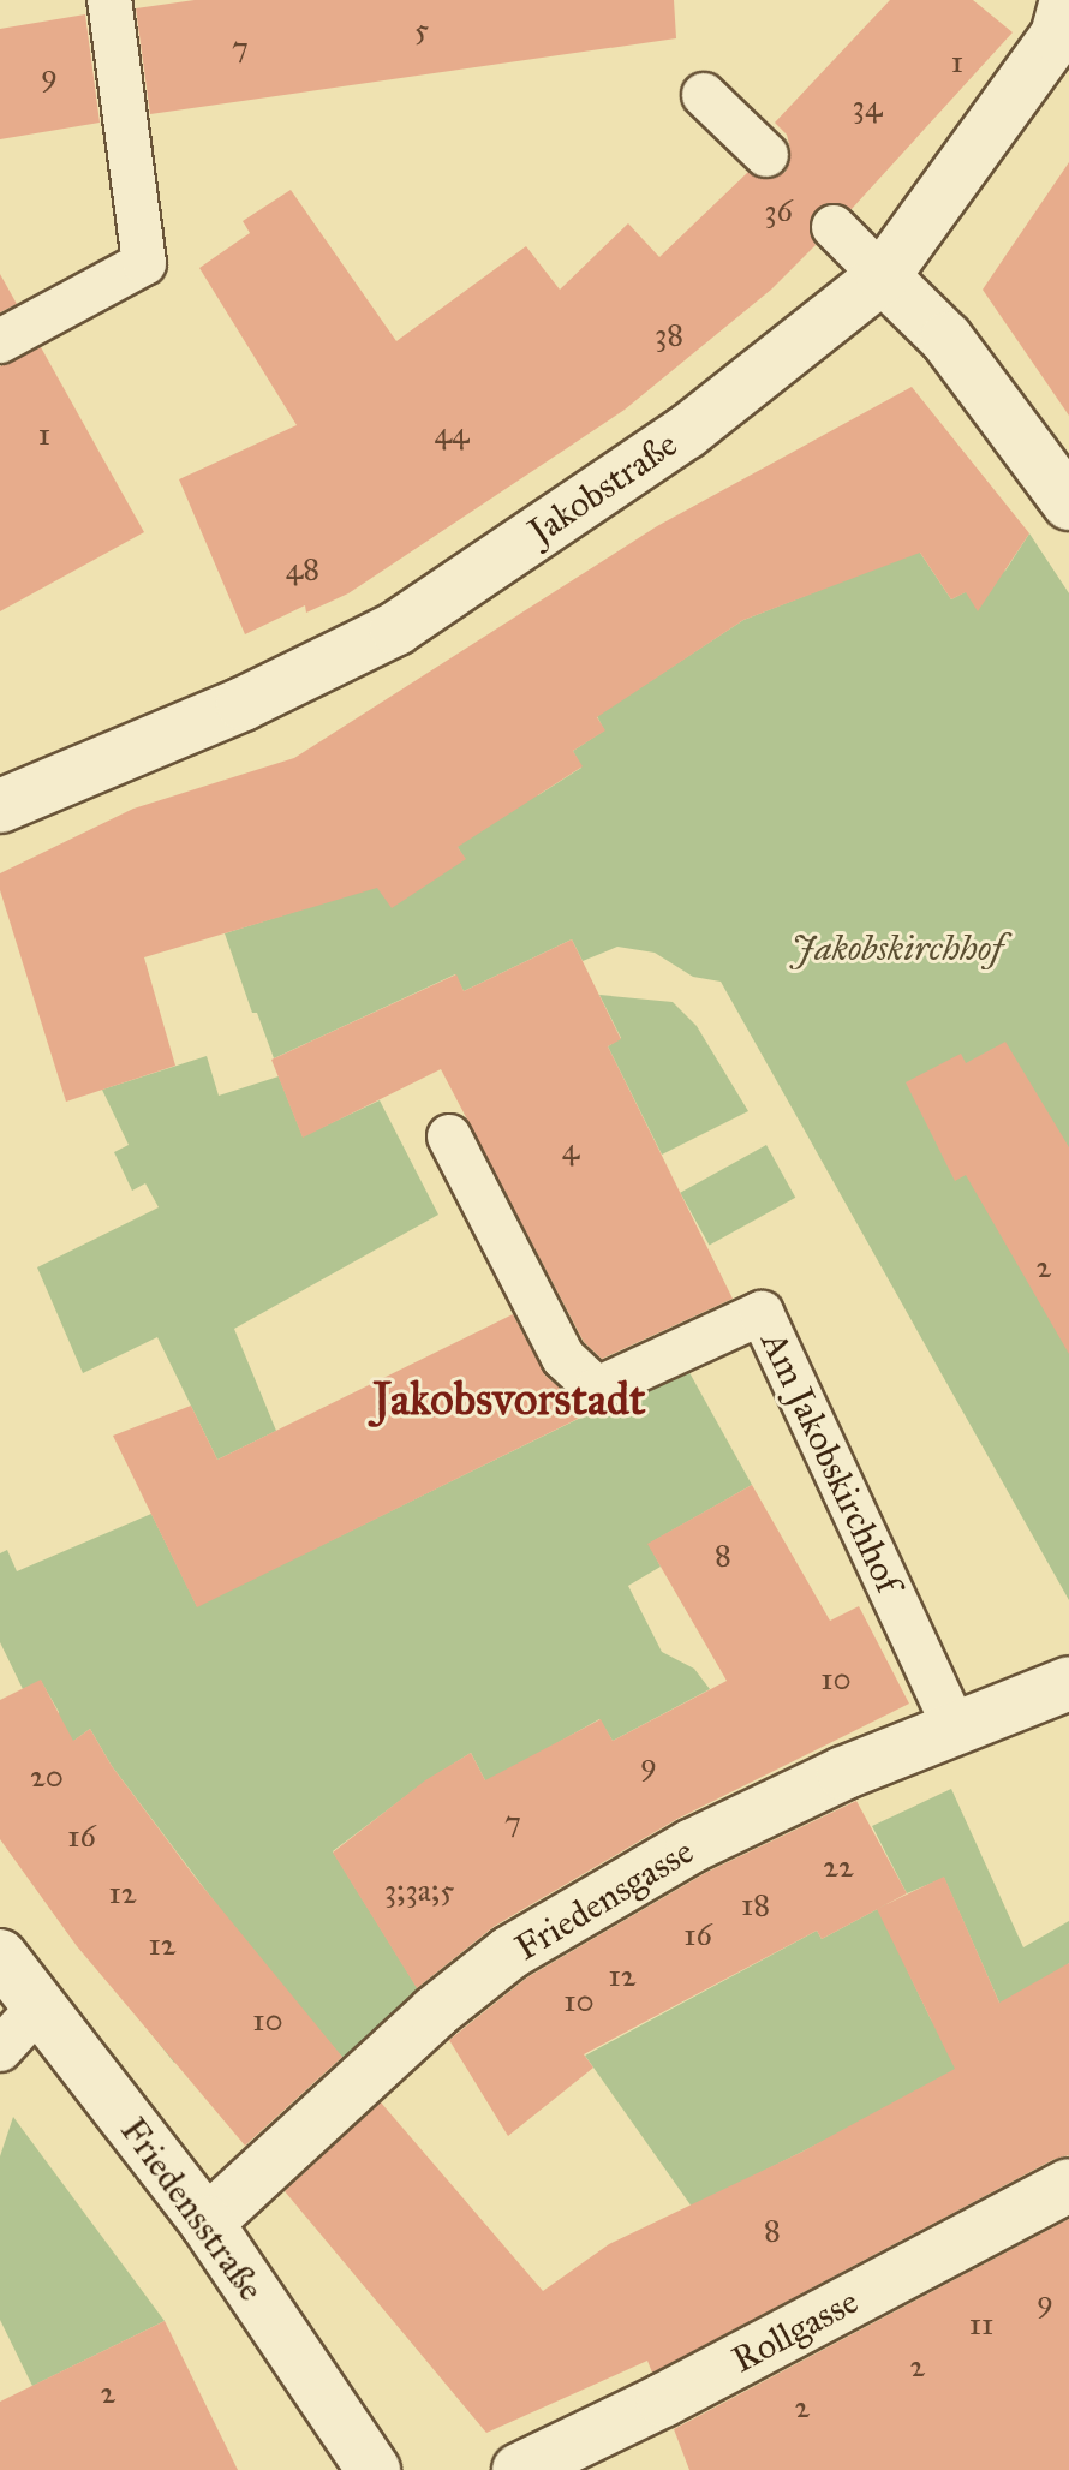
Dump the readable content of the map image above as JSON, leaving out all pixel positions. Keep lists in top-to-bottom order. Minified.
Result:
{"streets":{"street":["Jakobstraße","Friedensgasse","Friedensstraße","Rollgasse"],"lane":["Am Jakobskirchhof"]},"crossings":[["Am Jakobskirchhof","Friedensgasse"],["Friedensgasse","Friedensstraße"]],"districts":["Jakobsvorstadt"],"parks":["Jakobskirchhof"],"house_numbers":["5","7","1","9","34","36","38","44","1","48","4","2","8","10","9","20","7","16","22","3;3a;5","12","18","16","12","12","10","10","8","9","11","2","2","2"]}
